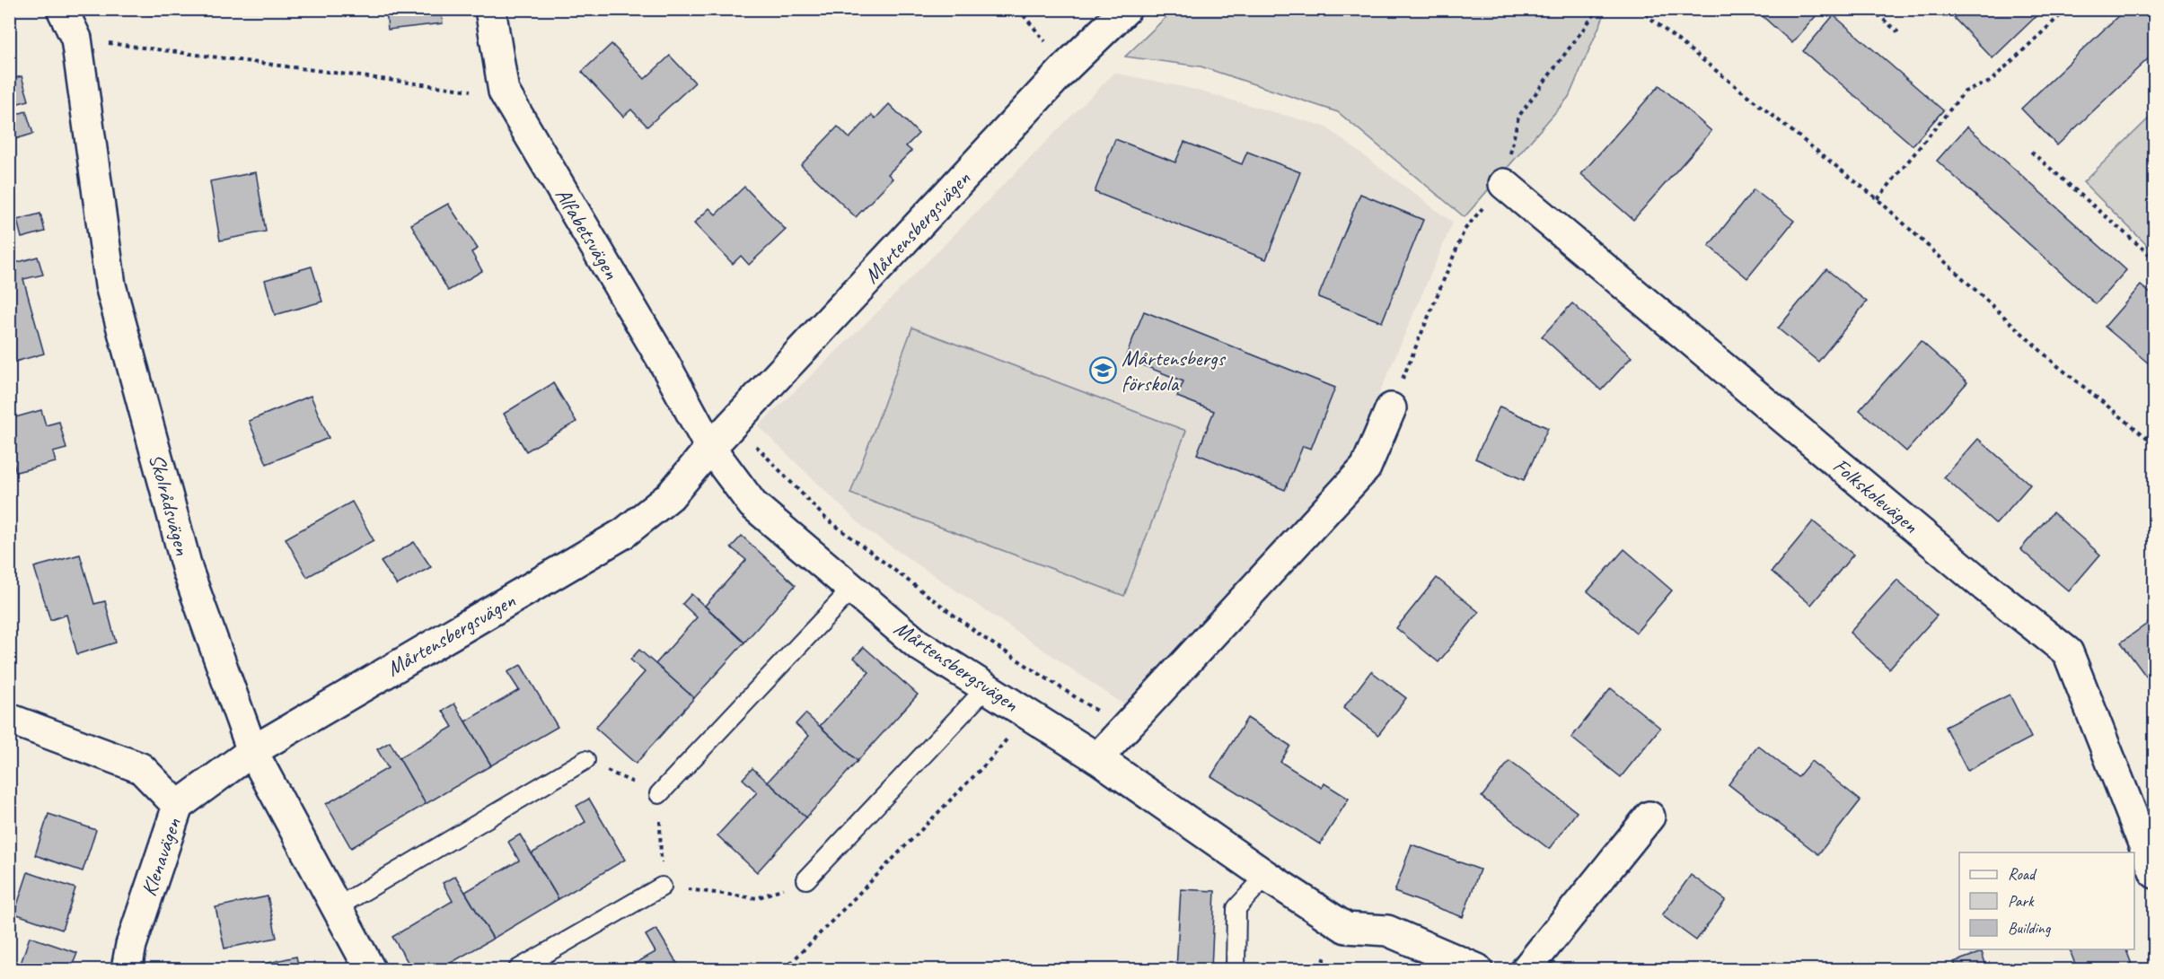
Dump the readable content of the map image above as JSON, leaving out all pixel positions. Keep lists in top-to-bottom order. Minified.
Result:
{"streets":{"street":["Mårtensbergsvägen","Alfabetsvägen","Folkskolevägen","Skolrådsvägen","Klenavägen"]},"crossings":[["Mårtensbergsvägen","Alfabetsvägen"],["Mårtensbergsvägen","Skolrådsvägen"],["Mårtensbergsvägen","Klenavägen"]],"places":{"school or university":["Mårtensbergs förskola"]},"legend":["Road","Park","Building"]}
